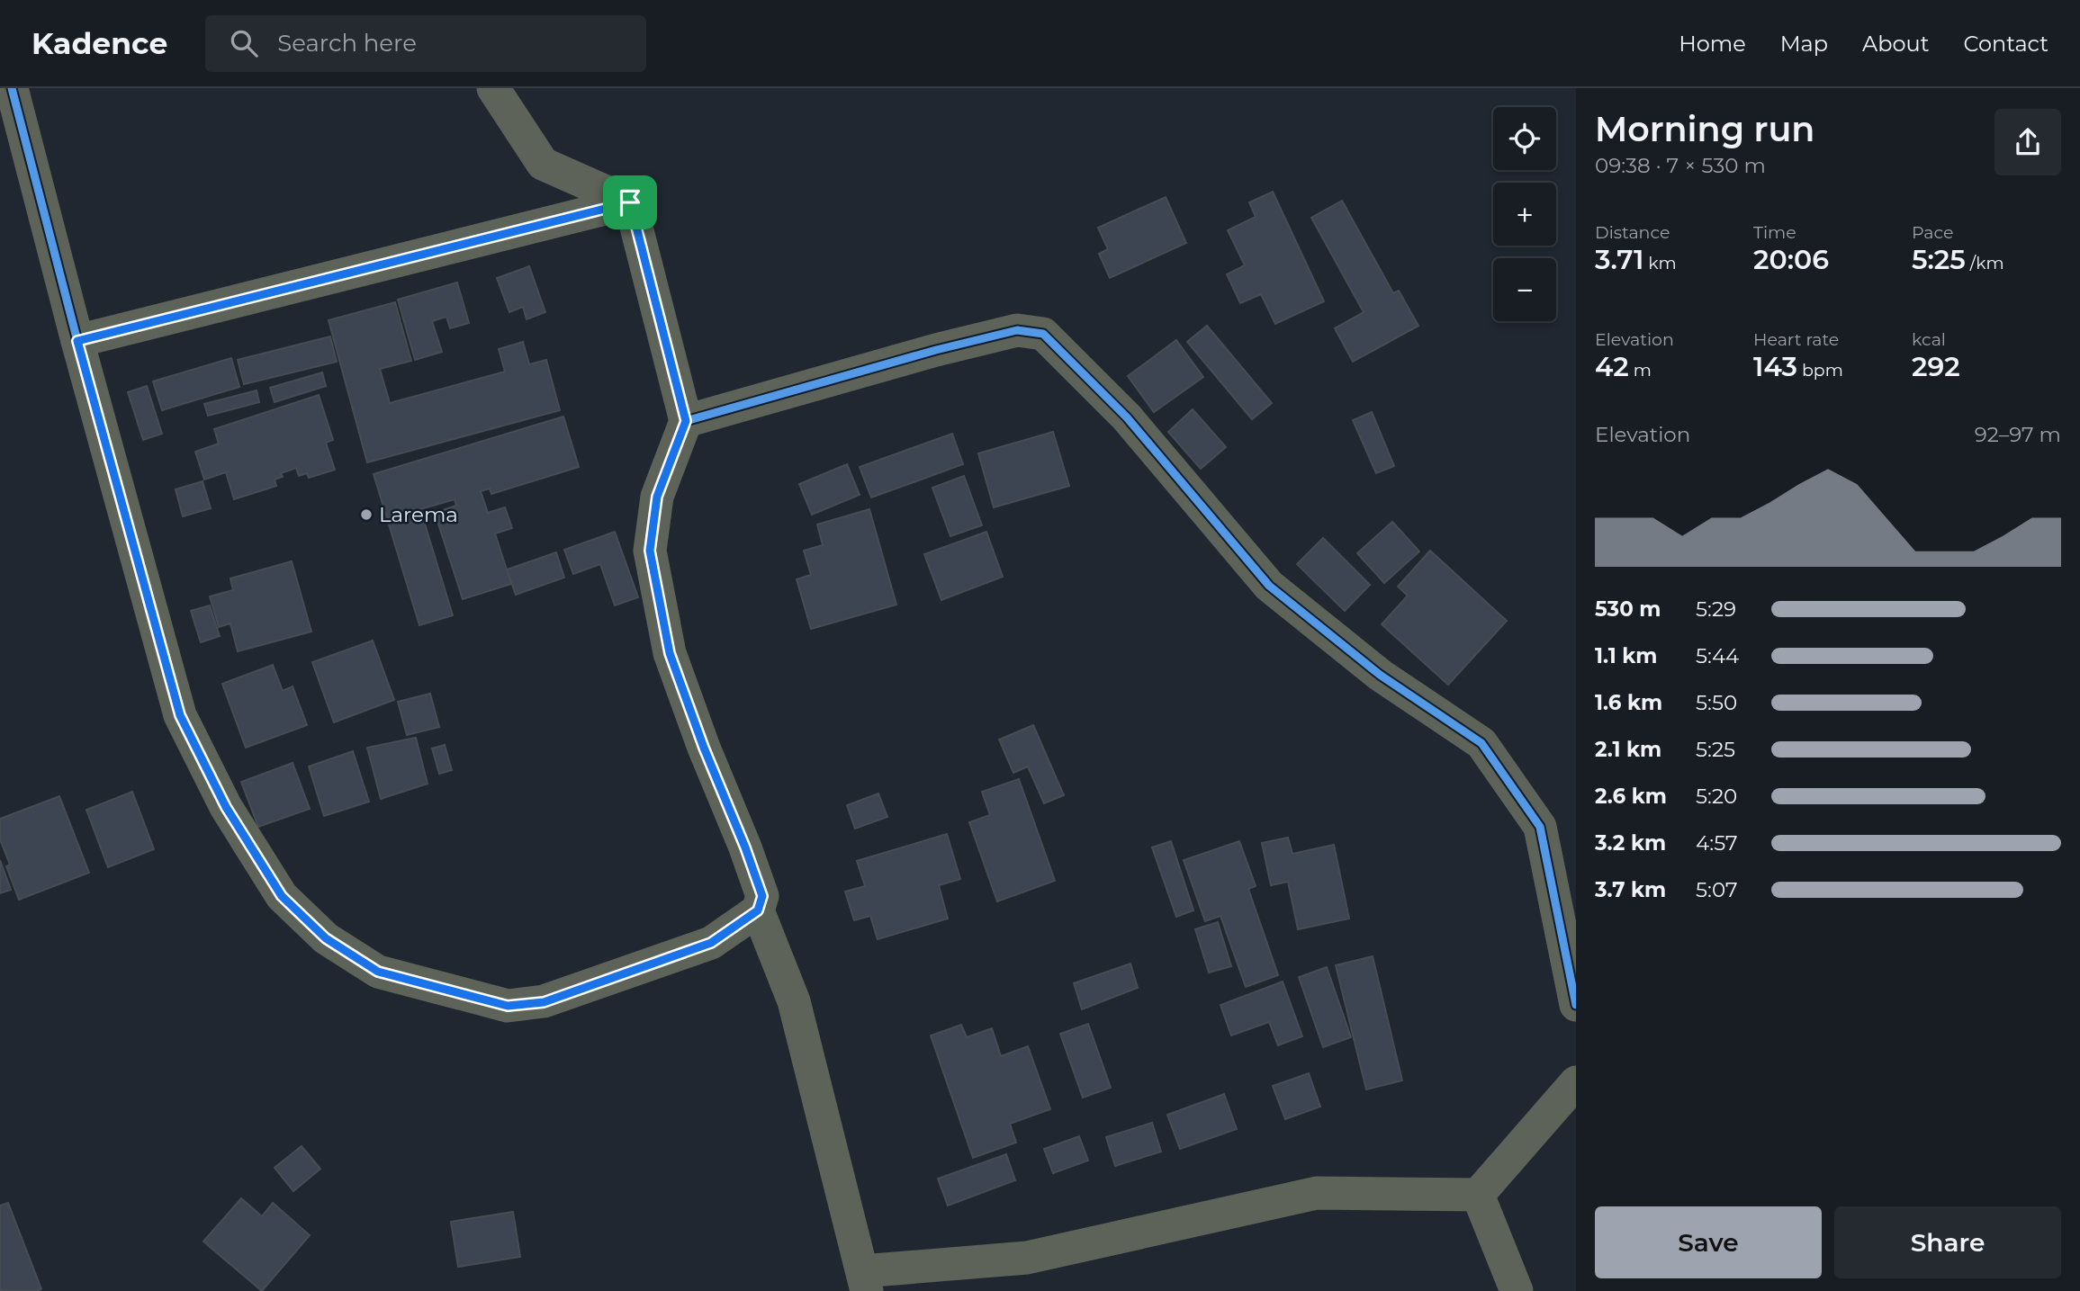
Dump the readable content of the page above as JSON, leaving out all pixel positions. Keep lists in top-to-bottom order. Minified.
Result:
{"places":["Larema"],"page":{"header":"Kadence","search":"Search here","nav":["Home","Map","About","Contact"],"heading":["Morning run","09:38 · 7 × 530 m"],"map_buttons":["+","−"],"stats":[["Distance","3.71 km"],["Time","20:06"],["Pace","5:25 /km"],["Elevation","42 m"],["Heart rate","143 bpm"],["kcal","292"]],"chart":["Elevation","92–97 m"],"list":[{"name":"530 m","note":"5:29"},{"name":"1.1 km","note":"5:44"},{"name":"1.6 km","note":"5:50"},{"name":"2.1 km","note":"5:25"},{"name":"2.6 km","note":"5:20"},{"name":"3.2 km","note":"4:57"},{"name":"3.7 km","note":"5:07"}],"buttons":["Save","Share"]}}
